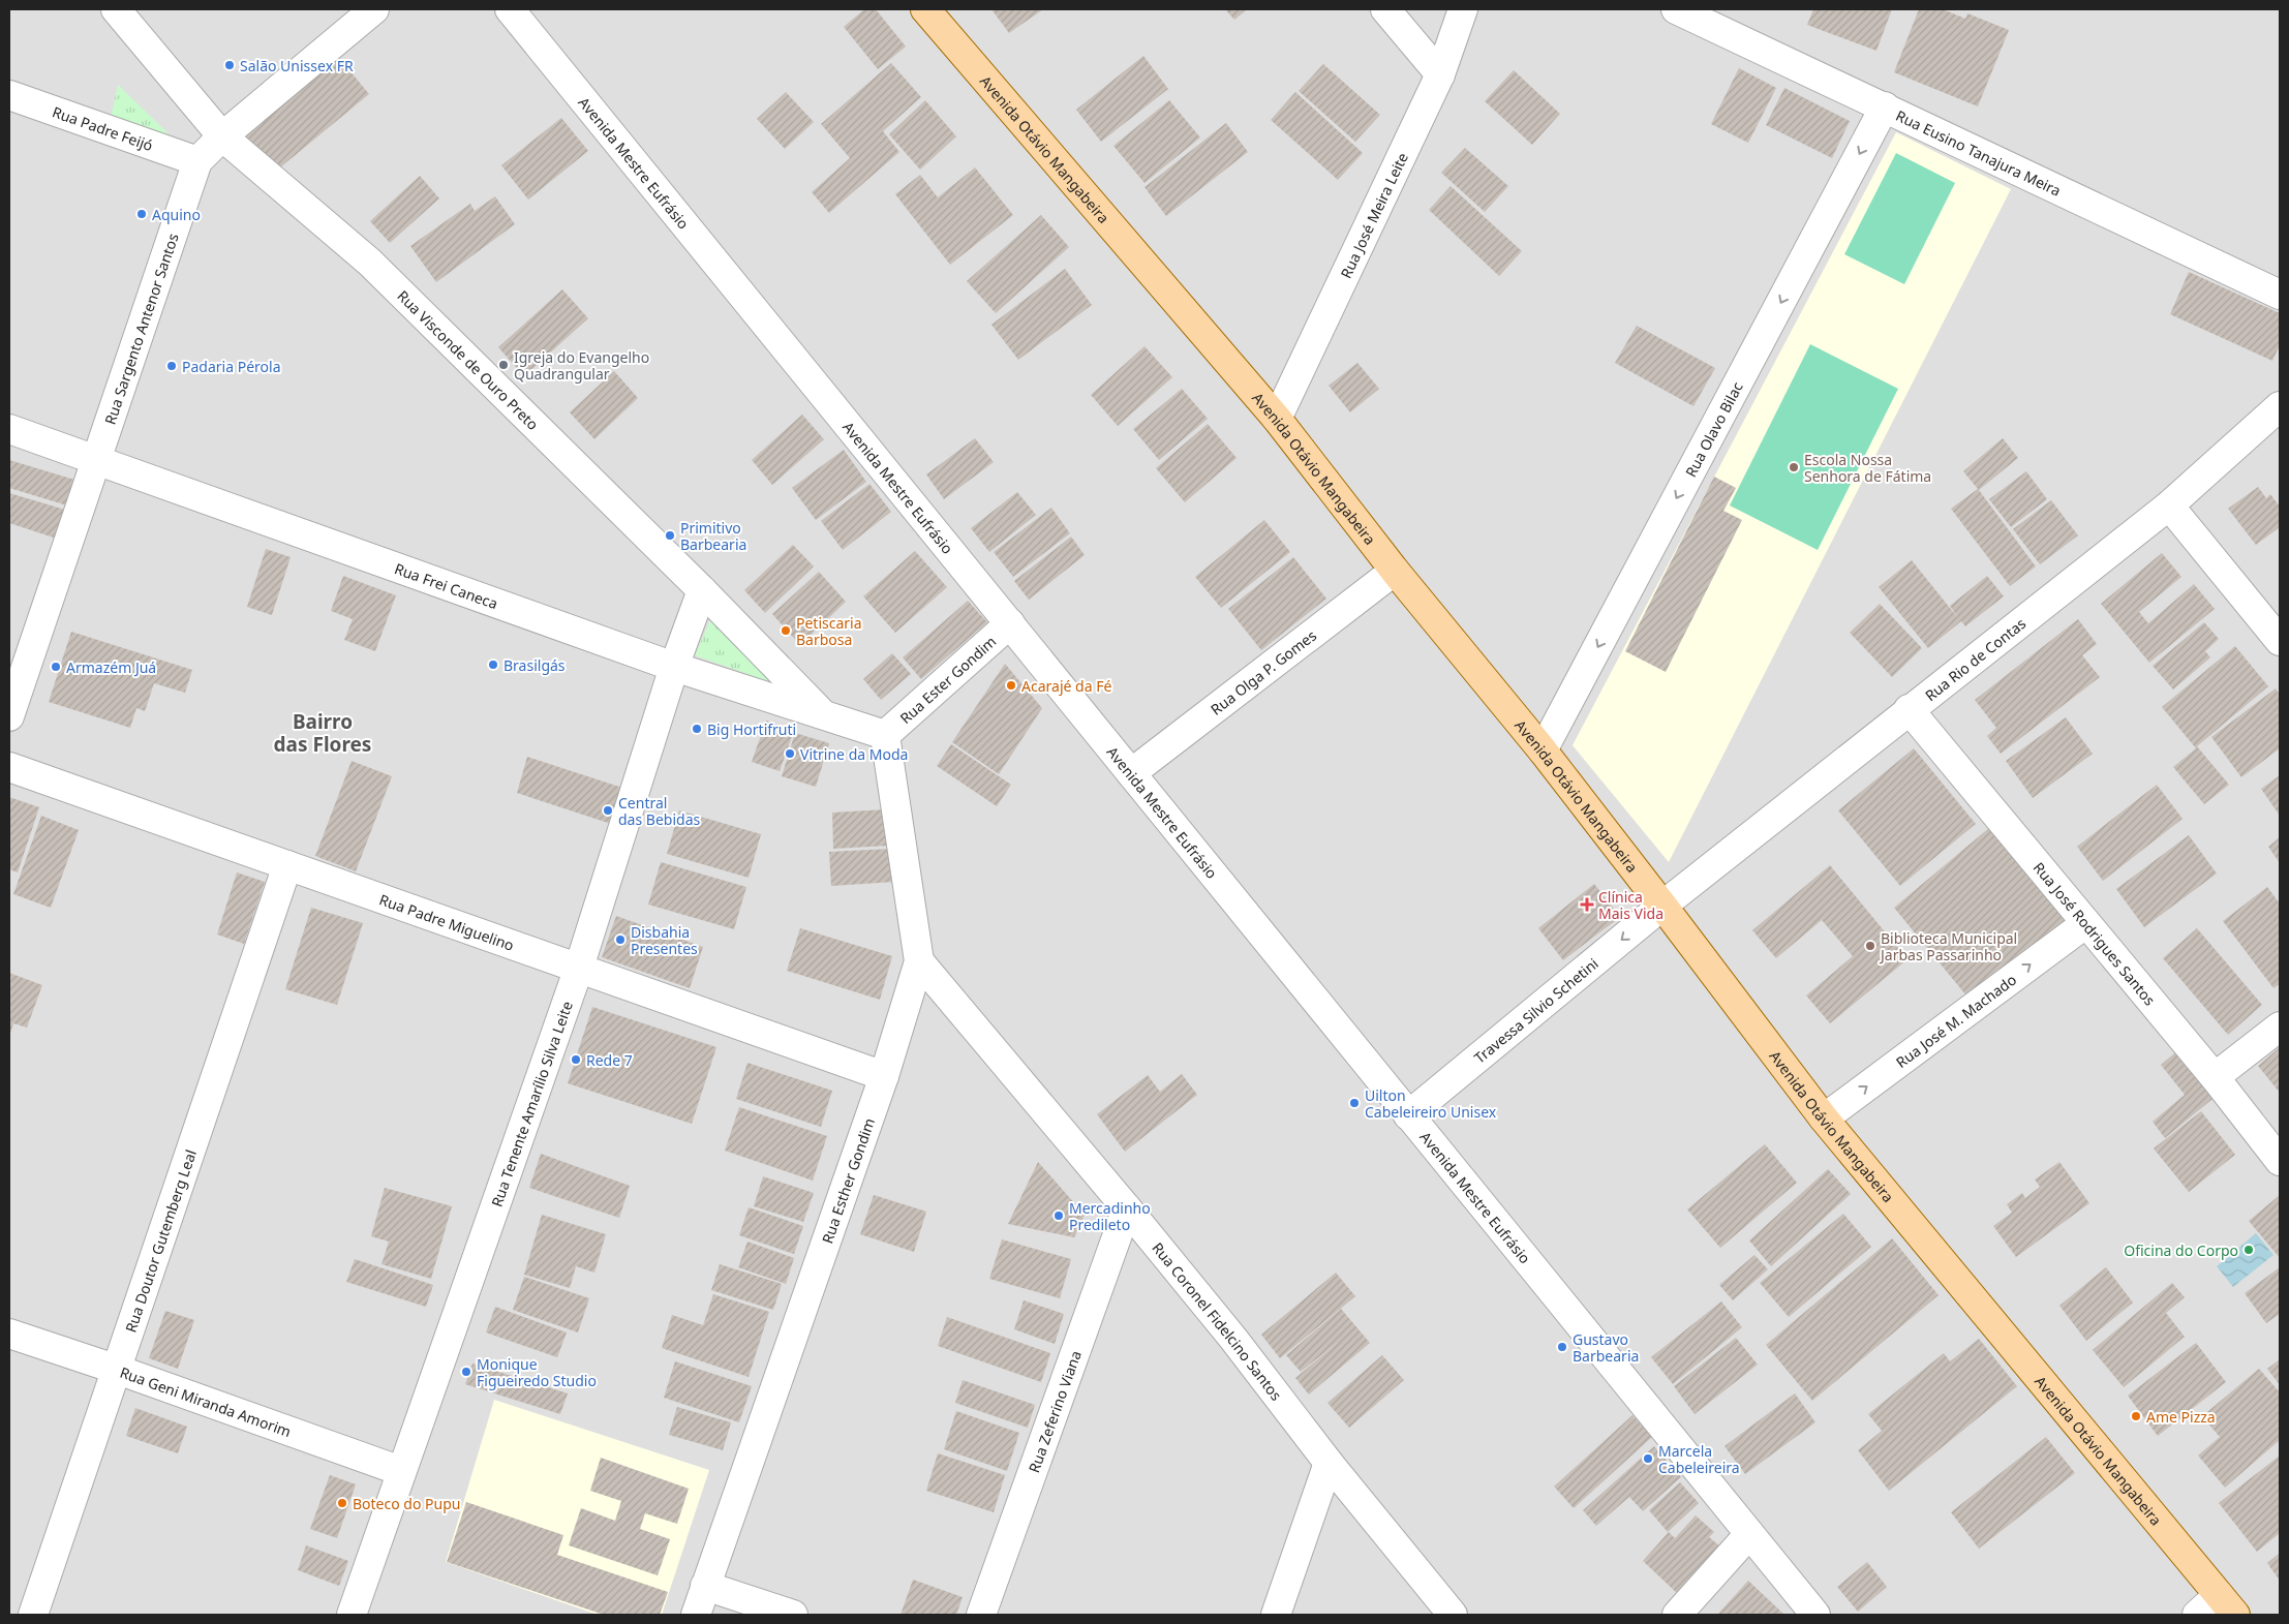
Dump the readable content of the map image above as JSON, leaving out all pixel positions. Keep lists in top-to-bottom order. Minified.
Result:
{"streets":{"main road":["Avenida Otávio Mangabeira"],"street":["Rua Padre Feijó","Rua Eusino Tanajura Meira","Avenida Mestre Eufrásio","Rua José Meira Leite","Rua Sargento Antenor Santos","Rua Visconde de Ouro Preto","Rua Olavo Bilac","Rua Frei Caneca","Rua Rio de Contas","Rua Olga P. Gomes","Rua Ester Gondim","Rua Padre Miguelino","Rua José Rodrigues Santos","Travessa Silvio Schetini","Rua José M. Machado","Rua Tenente Amarílio Silva Leite","Rua Esther Gondim","Rua Doutor Gutemberg Leal","Rua Coronel Fidelcino Santos","Rua Geni Miranda Amorim","Rua Zeferino Viana"]},"crossings":[["Rua Padre Feijó","Rua Sargento Antenor Santos"],["Avenida Otávio Mangabeira","Rua José Meira Leite"],["Avenida Otávio Mangabeira","Rua Olavo Bilac"],["Avenida Otávio Mangabeira","Rua Rio de Contas"],["Avenida Otávio Mangabeira","Rua Olga P. Gomes"],["Avenida Otávio Mangabeira","Travessa Silvio Schetini"],["Avenida Otávio Mangabeira","Rua José M. Machado"],["Rua Eusino Tanajura Meira","Rua Olavo Bilac"],["Avenida Mestre Eufrásio","Rua Olga P. Gomes"],["Avenida Mestre Eufrásio","Rua Ester Gondim"],["Avenida Mestre Eufrásio","Travessa Silvio Schetini"],["Rua Sargento Antenor Santos","Rua Visconde de Ouro Preto"],["Rua Sargento Antenor Santos","Rua Frei Caneca"],["Rua Visconde de Ouro Preto","Rua Frei Caneca"],["Rua Visconde de Ouro Preto","Rua Tenente Amarílio Silva Leite"],["Rua Frei Caneca","Rua Ester Gondim"],["Rua Frei Caneca","Rua Tenente Amarílio Silva Leite"],["Rua Frei Caneca","Rua Esther Gondim"],["Rua Rio de Contas","Rua José Rodrigues Santos"],["Rua Rio de Contas","Travessa Silvio Schetini"],["Rua Ester Gondim","Rua Esther Gondim"],["Rua Padre Miguelino","Rua Tenente Amarílio Silva Leite"],["Rua Padre Miguelino","Rua Esther Gondim"],["Rua Padre Miguelino","Rua Doutor Gutemberg Leal"],["Rua José Rodrigues Santos","Rua José M. Machado"],["Rua Tenente Amarílio Silva Leite","Rua Geni Miranda Amorim"],["Rua Esther Gondim","Rua Coronel Fidelcino Santos"],["Rua Doutor Gutemberg Leal","Rua Geni Miranda Amorim"],["Rua Coronel Fidelcino Santos","Rua Zeferino Viana"]],"one_way":["Rua Olavo Bilac","Travessa Silvio Schetini","Rua José M. Machado"],"districts":["Bairro das Flores"],"places":{"other":["Salão Unissex FR","Aquino","Igreja do Evangelho Quadrangular","Padaria Pérola","Escola Nossa Senhora de Fátima","Primitivo Barbearia","Petiscaria Barbosa","Brasilgás","Armazém Juá","Acarajé da Fé","Big Hortifruti","Vitrine da Moda","Central das Bebidas","Disbahia Presentes","Biblioteca Municipal Jarbas Passarinho","Rede 7","Uilton Cabeleireiro Unisex","Mercadinho Predileto","Oficina do Corpo","Gustavo Barbearia","Monique Figueiredo Studio","Ame Pizza","Marcela Cabeleireira","Boteco do Pupu"],"health":["Clínica Mais Vida"]}}
